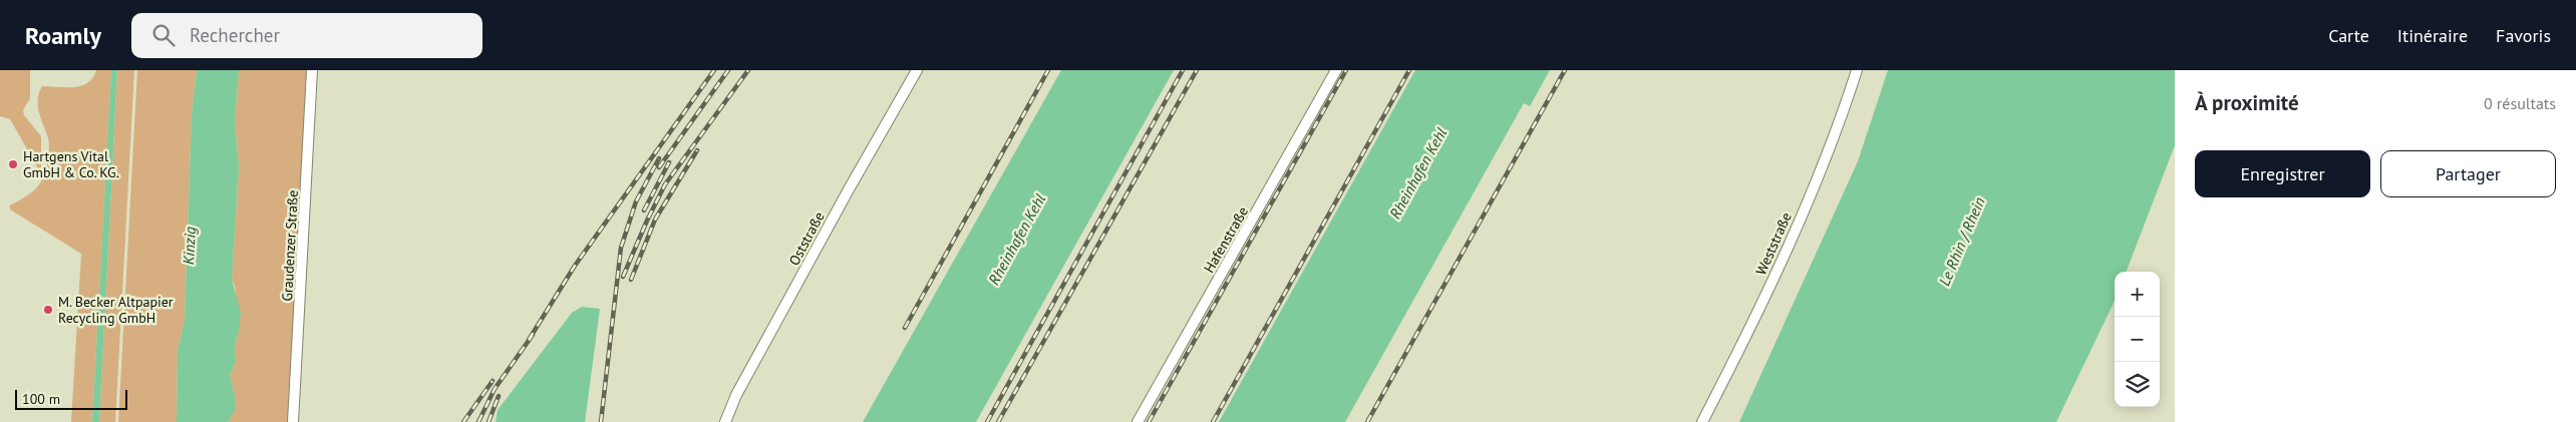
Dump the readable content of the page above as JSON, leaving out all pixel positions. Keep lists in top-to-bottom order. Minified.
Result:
{"streets":{"street":["Oststraße","Hafenstraße","Weststraße","Graudenzer Straße"]},"water":["Rheinhafen Kehl","Le Rhin / Rhein","Kinzig"],"places":["Hartgens Vital GmbH & Co. KG.","M. Becker Altpapier Recycling GmbH"],"scale_bar":"100 m","page":{"header":"Roamly","search":"Rechercher","nav":["Carte","Itinéraire","Favoris"],"heading":["À proximité","0 résultats"],"buttons":["Enregistrer","Partager"],"map_buttons":["+","−"],"scale":"100 m"}}
